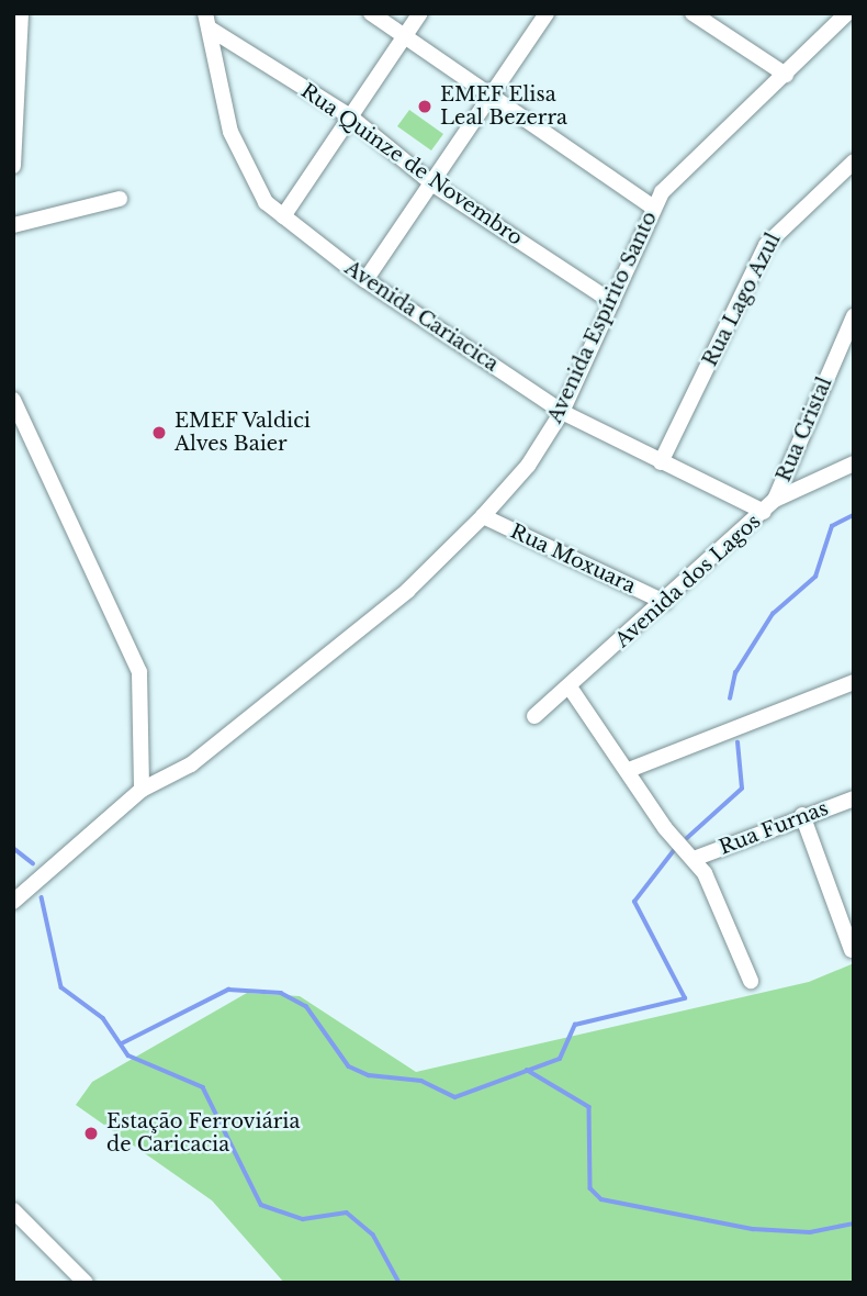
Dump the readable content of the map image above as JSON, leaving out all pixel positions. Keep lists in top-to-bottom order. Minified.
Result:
{"streets":{"street":["Rua Quinze de Novembro","Rua Lago Azul","Avenida Cariacica","Avenida Espírito Santo","Rua Cristal","Rua Moxuara","Avenida dos Lagos","Rua Furnas"]},"crossings":[["Rua Quinze de Novembro","Avenida Cariacica"],["Rua Quinze de Novembro","Avenida Espírito Santo"],["Rua Lago Azul","Avenida Cariacica"],["Avenida Cariacica","Avenida Espírito Santo"],["Avenida Cariacica","Rua Cristal"],["Avenida Cariacica","Avenida dos Lagos"],["Avenida Espírito Santo","Rua Moxuara"],["Rua Cristal","Avenida dos Lagos"],["Rua Moxuara","Avenida dos Lagos"]],"places":["EMEF Elisa Leal Bezerra","EMEF Valdici Alves Baier","Estação Ferroviária de Caricacia"]}
